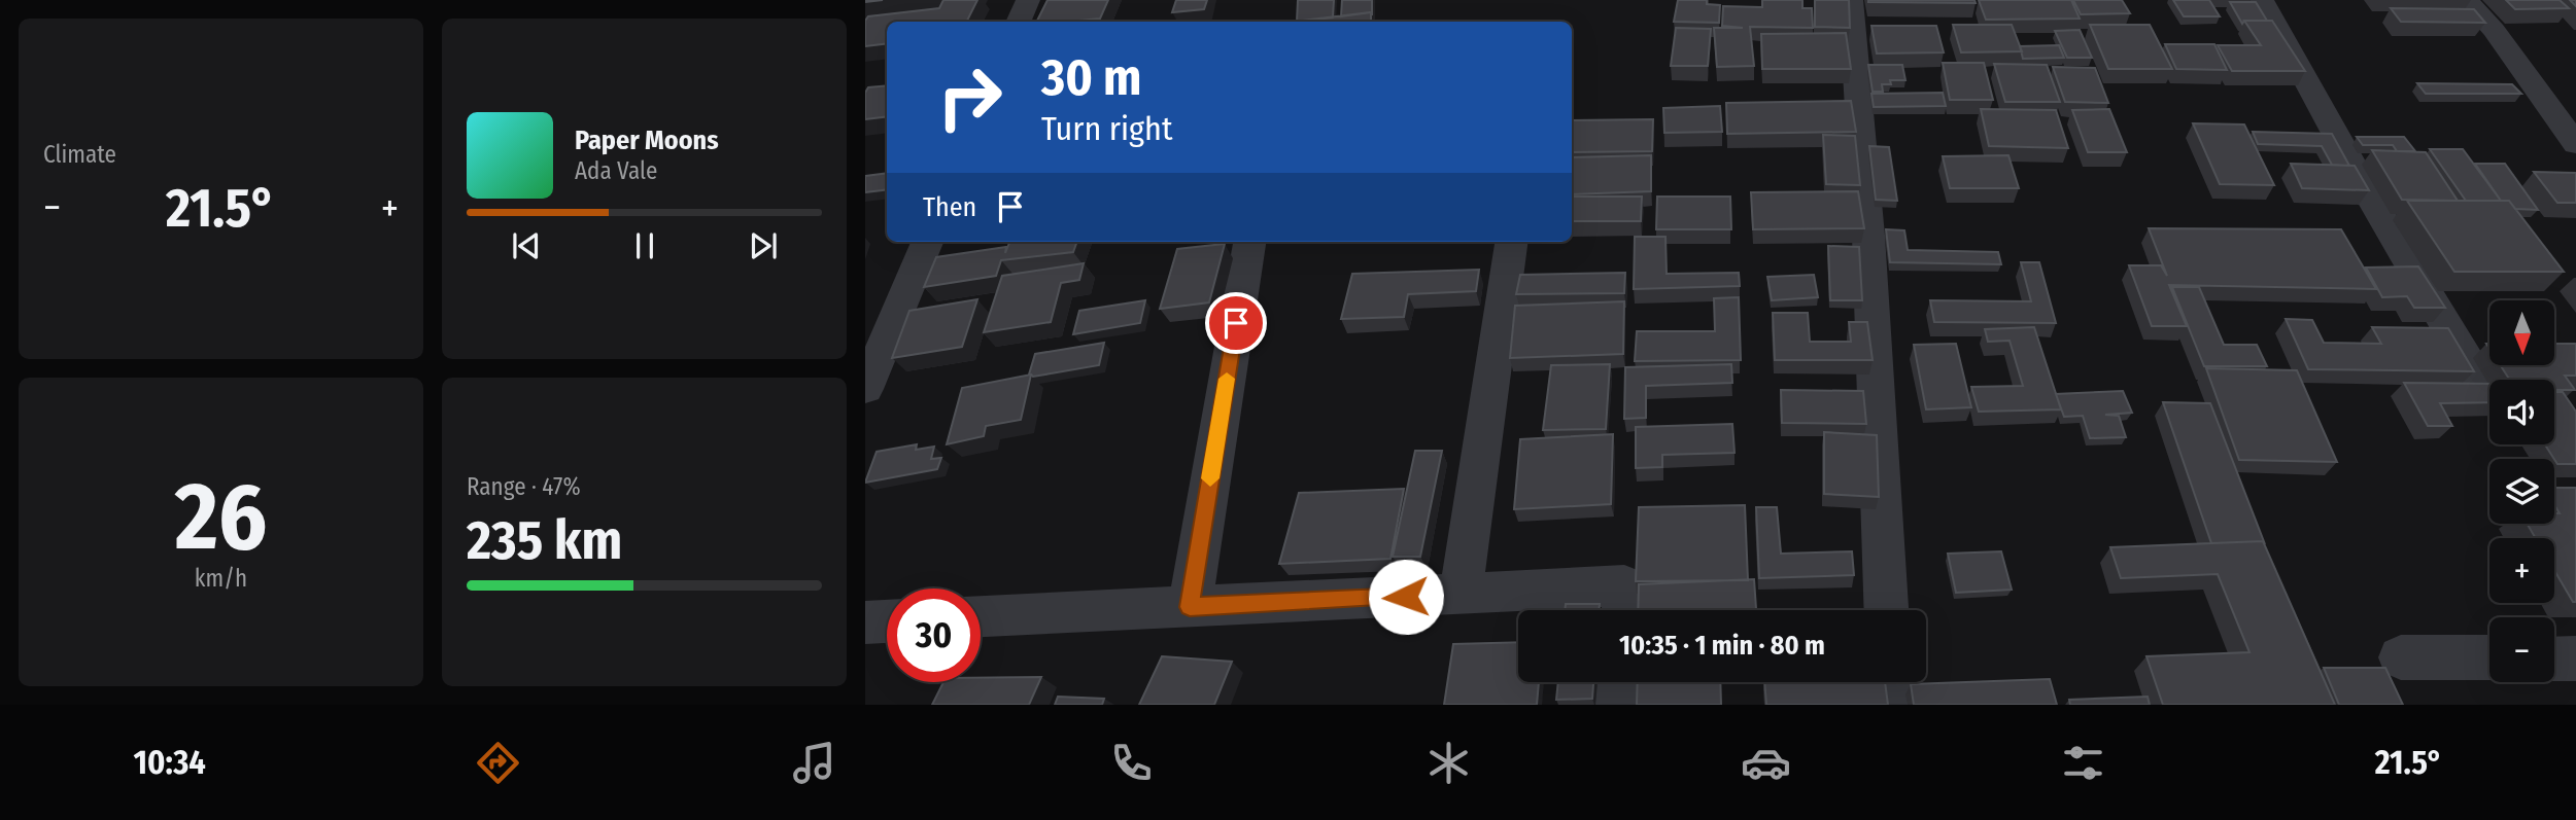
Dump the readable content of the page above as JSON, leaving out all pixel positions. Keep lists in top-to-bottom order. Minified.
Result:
{"north":"bottom","page":{"tile":["Climate",["26","km/h"],["Range · 47%","235 km"]],"turn":["30 m","Turn right"],"song":["Paper Moons","Ada Vale"],"then":"Then","heat":["−","21.5°","+"],"map_buttons":["+","−"],"limit":"30","trip":"10:35 · 1 min · 80 m","tabs":["10:34","21.5°"]}}
